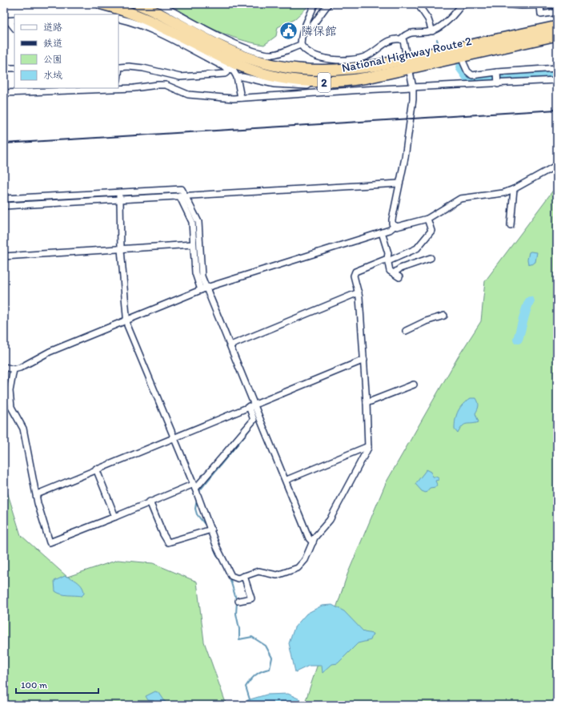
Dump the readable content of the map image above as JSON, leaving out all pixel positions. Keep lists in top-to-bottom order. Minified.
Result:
{"streets":{"highway":["National Highway Route 2","2"]},"places":{"public building":["隣保館"]},"legend":["道路","鉄道","公園","水域"],"scale_bar":"100 m"}
